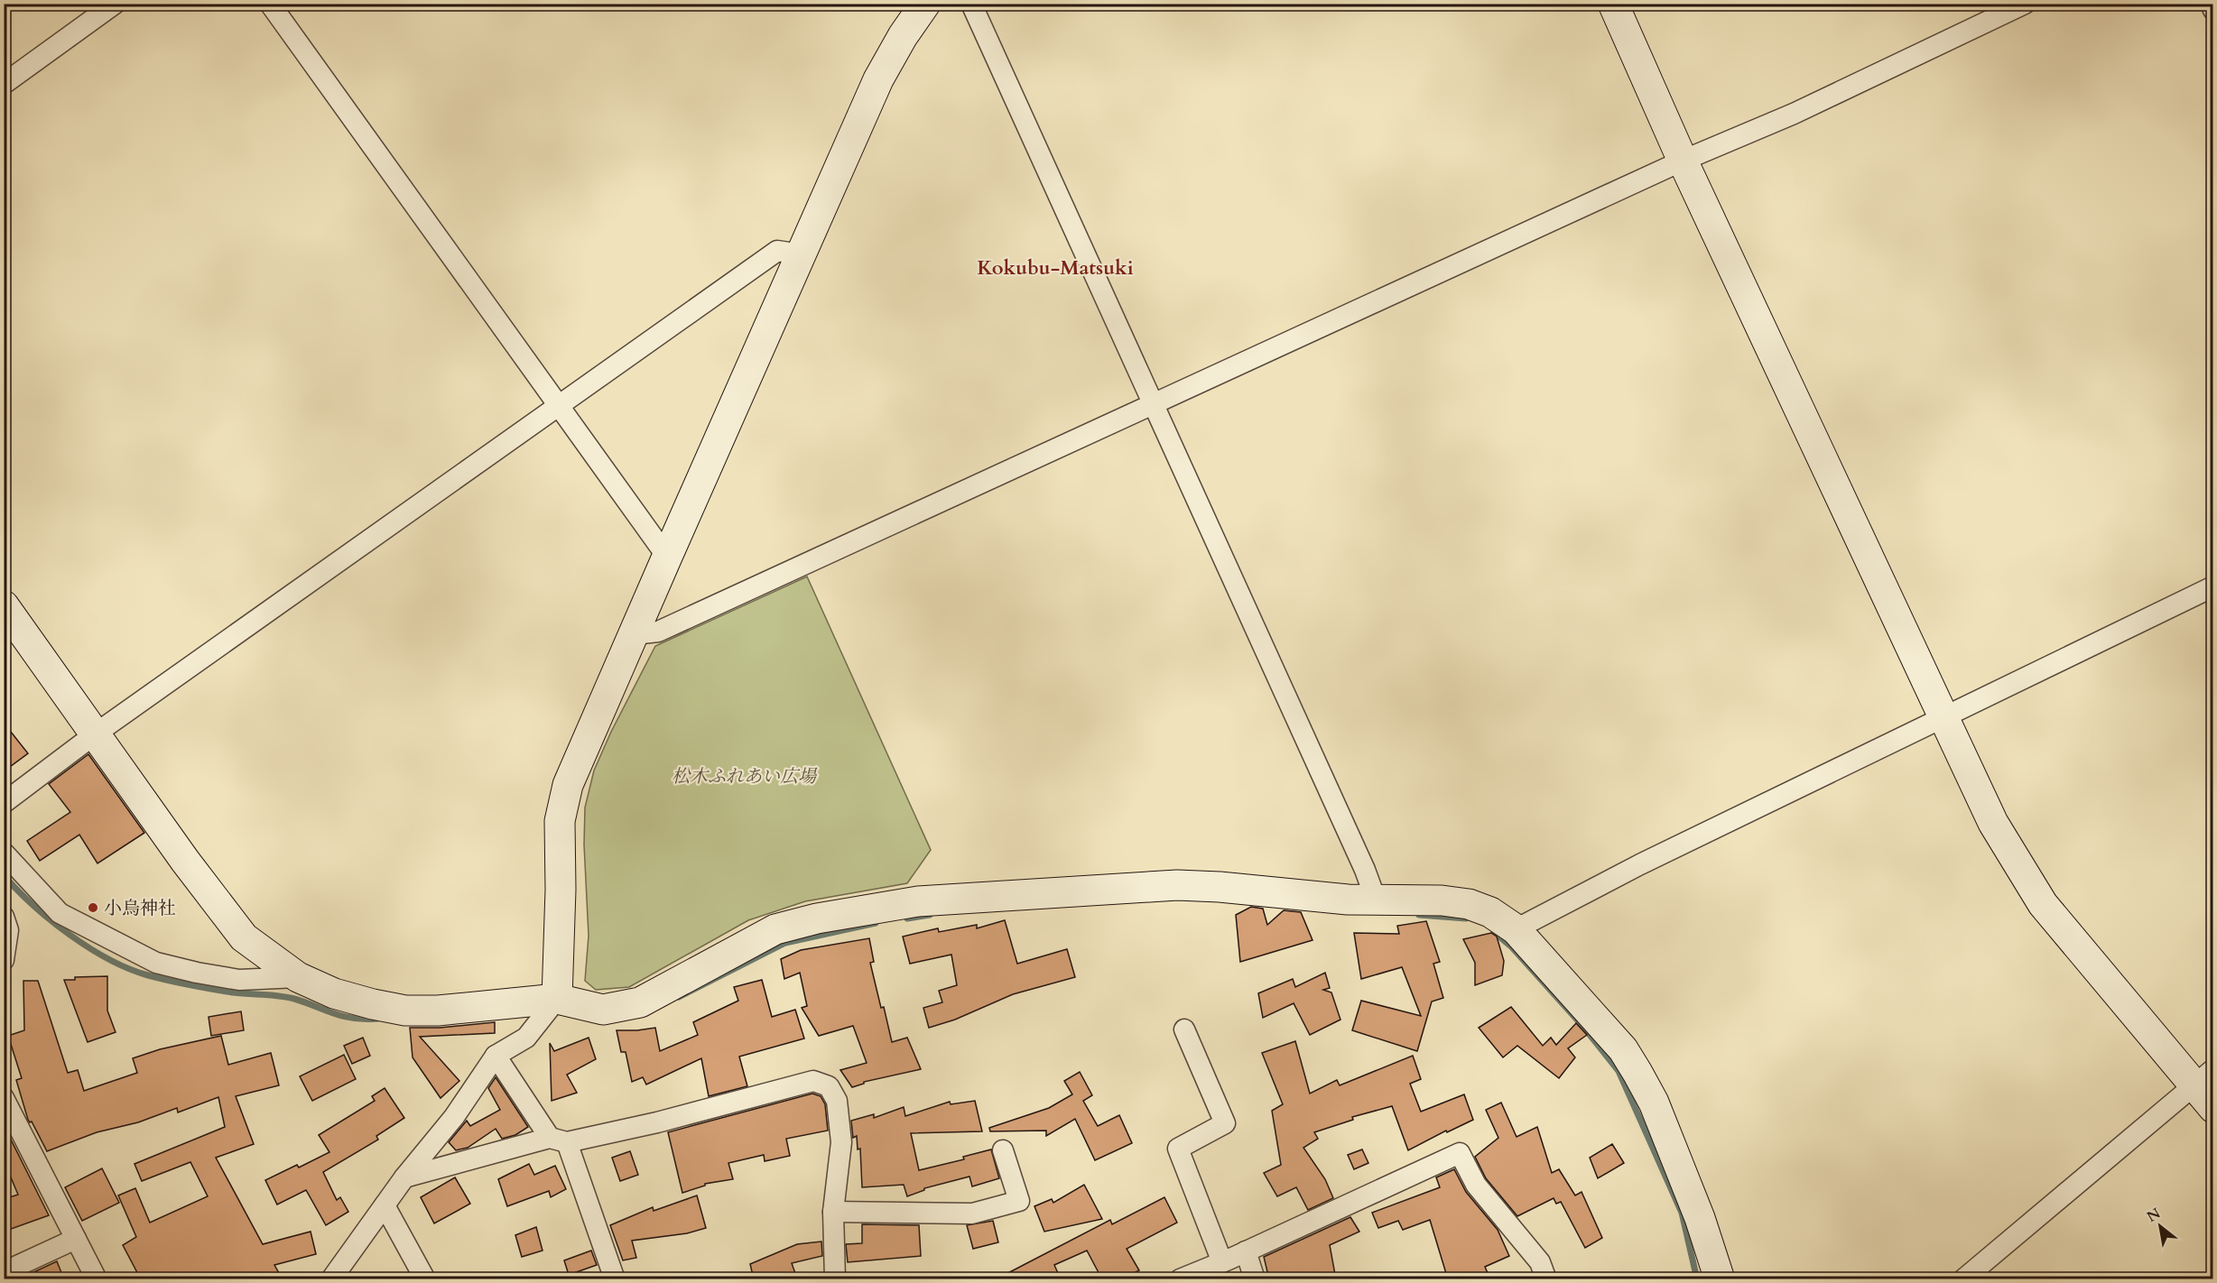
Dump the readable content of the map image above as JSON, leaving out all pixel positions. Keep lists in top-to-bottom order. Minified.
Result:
{"districts":["Kokubu-Matsuki"],"parks":["松木ふれあい広場"],"places":["小烏神社"],"north":"top left"}
